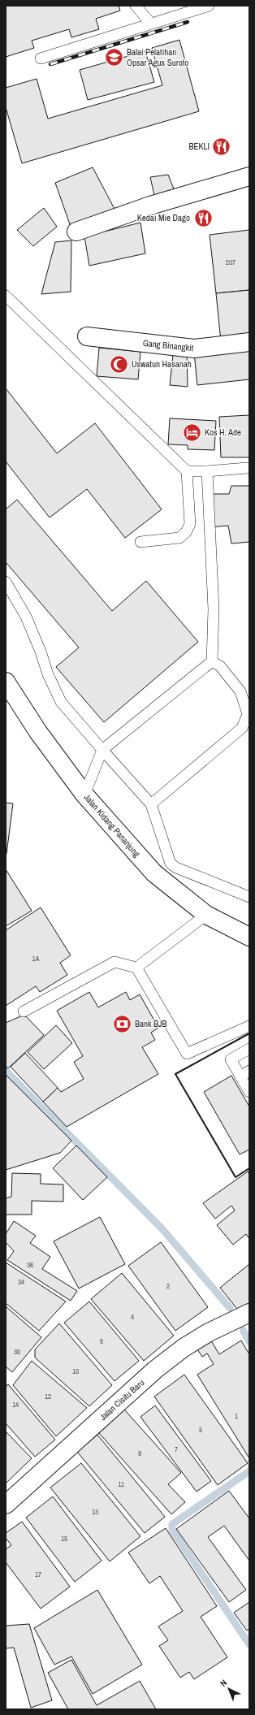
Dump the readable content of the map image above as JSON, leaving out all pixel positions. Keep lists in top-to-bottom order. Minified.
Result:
{"streets":{"street":["Gang Binangkit","Jalan Kidang Pananjung","Jalan Cisitu Baru"]},"places":{"school or university":["Balai Pelatihan Opsar Agus Suroto"],"restaurant":["BEKLI","Kedai Mie Dago"],"mosque":["Uswatun Hasanah"],"hotel":["Kos H. Ade"],"bank":["Bank BJB"]},"house_numbers":["207","1A","36","34","2","4","6","30","10","12","14","1","5","7","9","11","13","15","17"],"north":"top left"}
